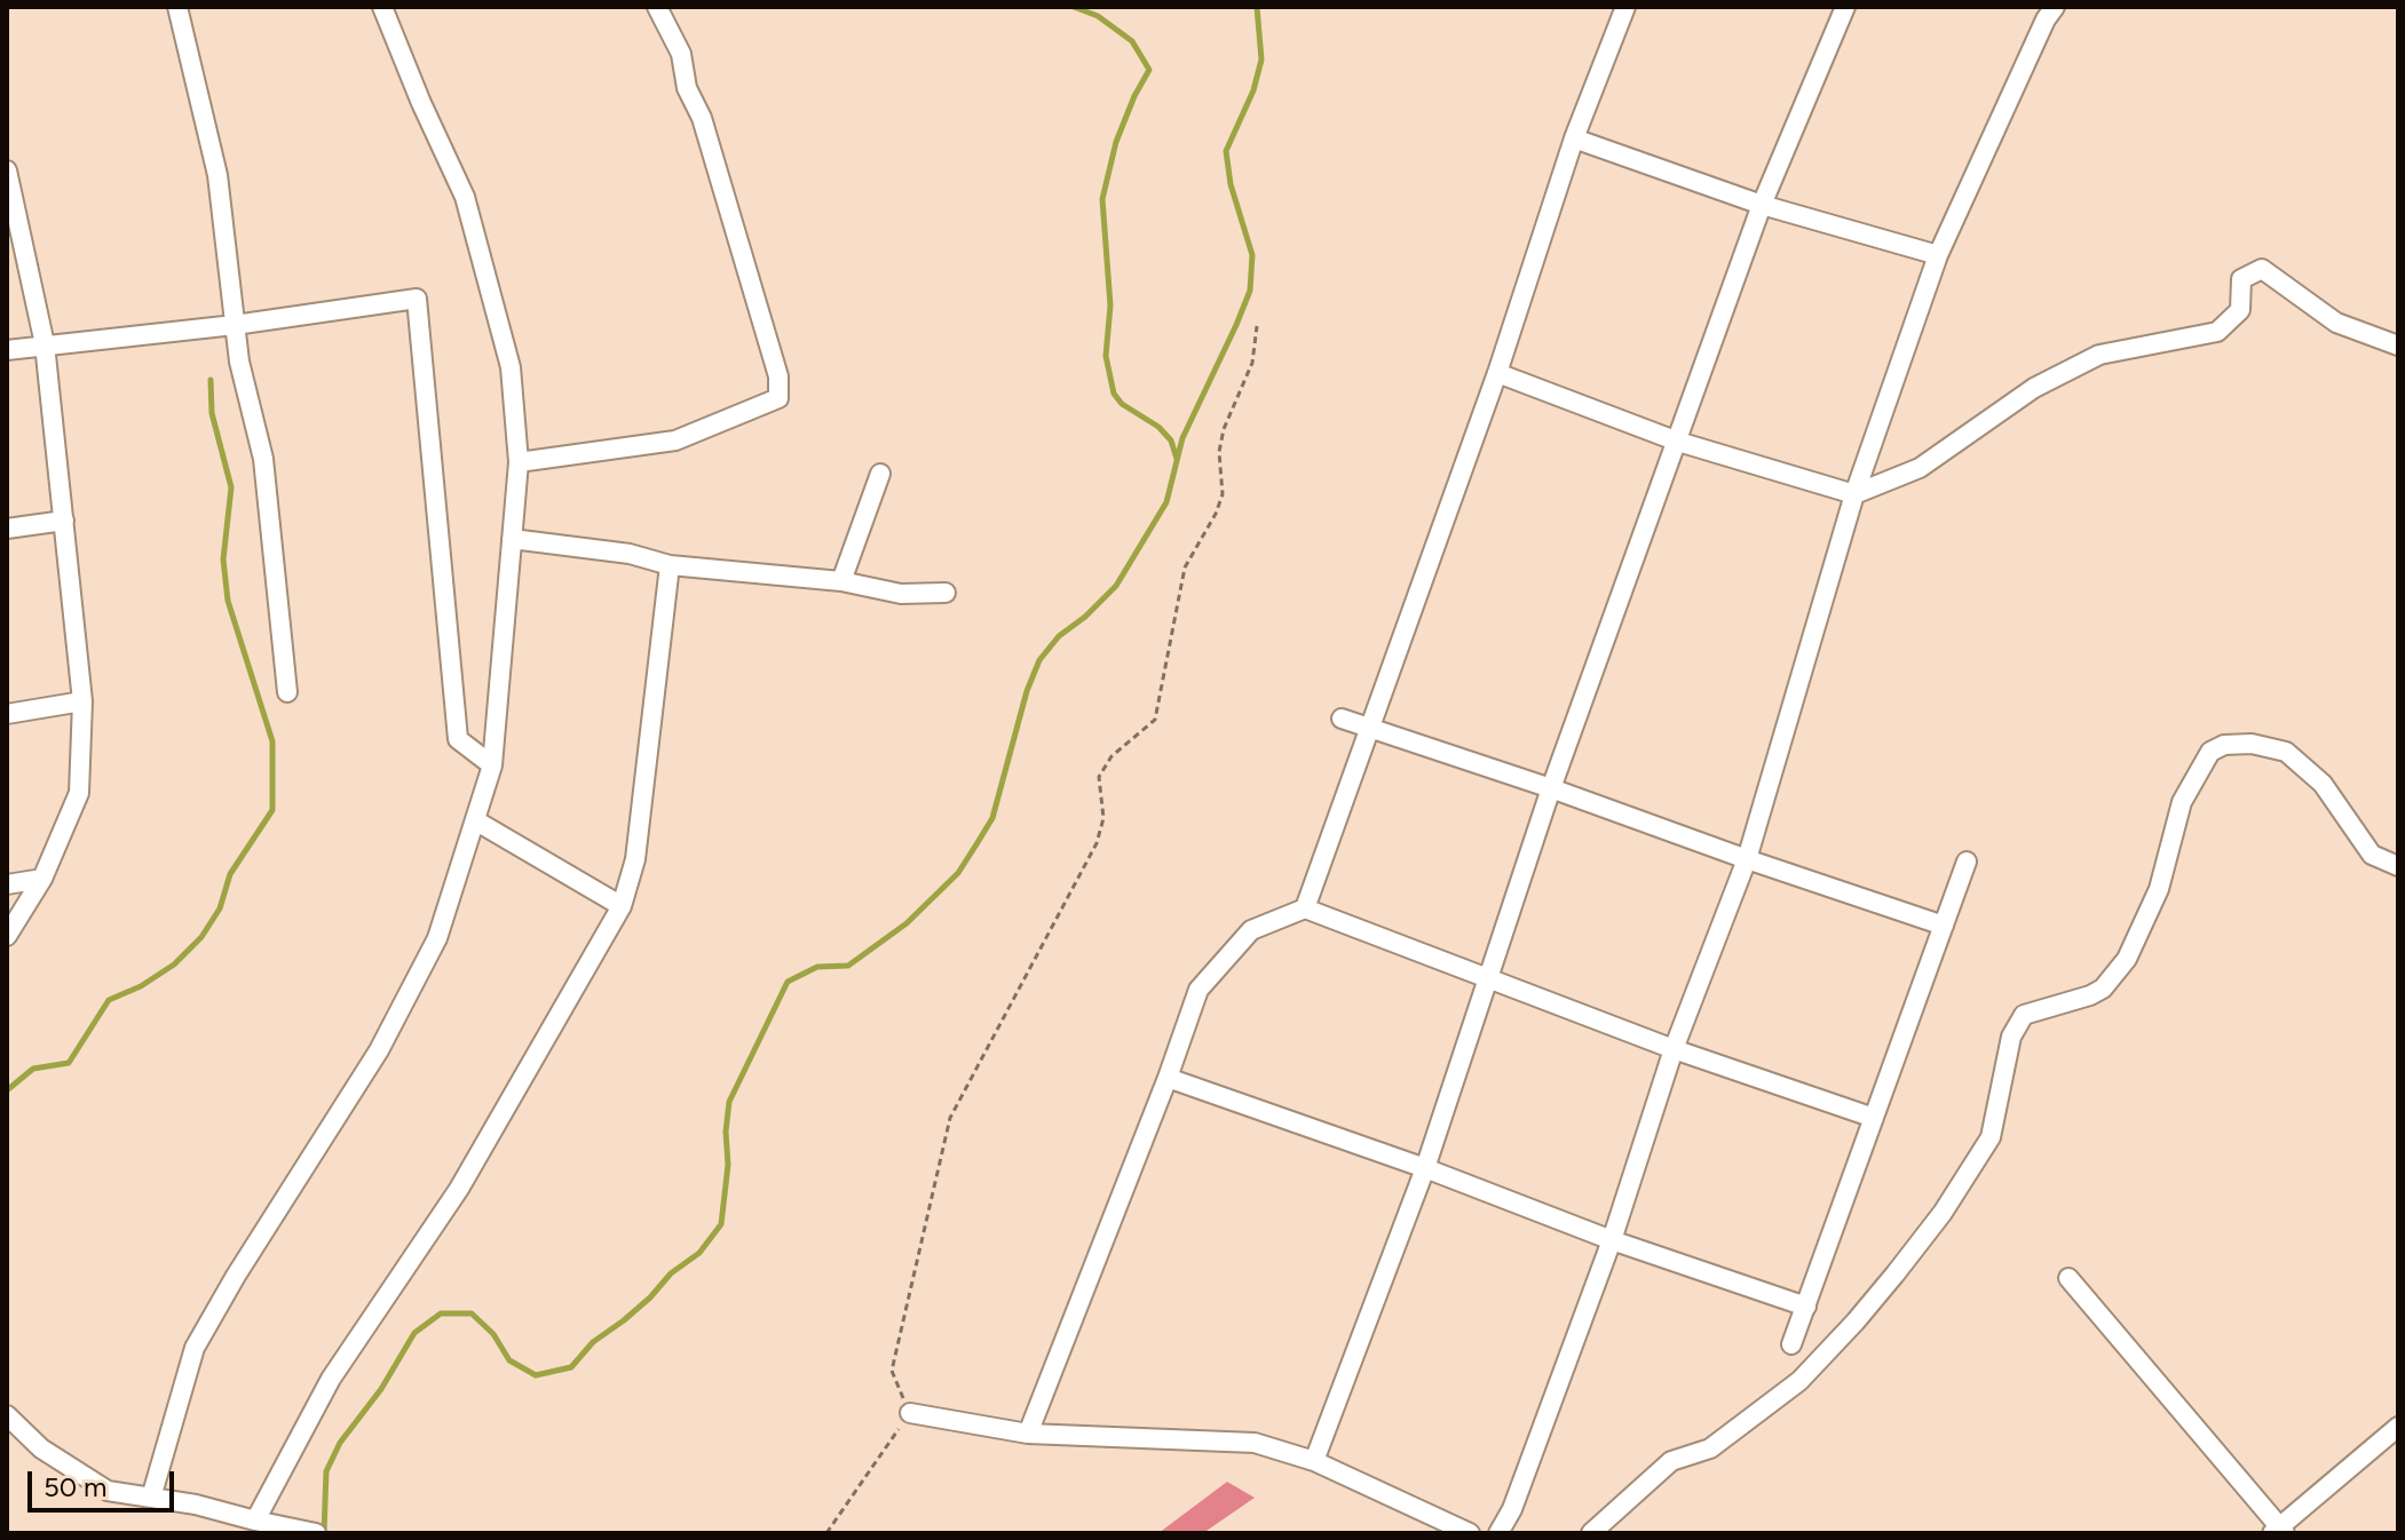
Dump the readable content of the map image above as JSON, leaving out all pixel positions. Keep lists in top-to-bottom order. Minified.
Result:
{"scale_bar":"50 m"}
